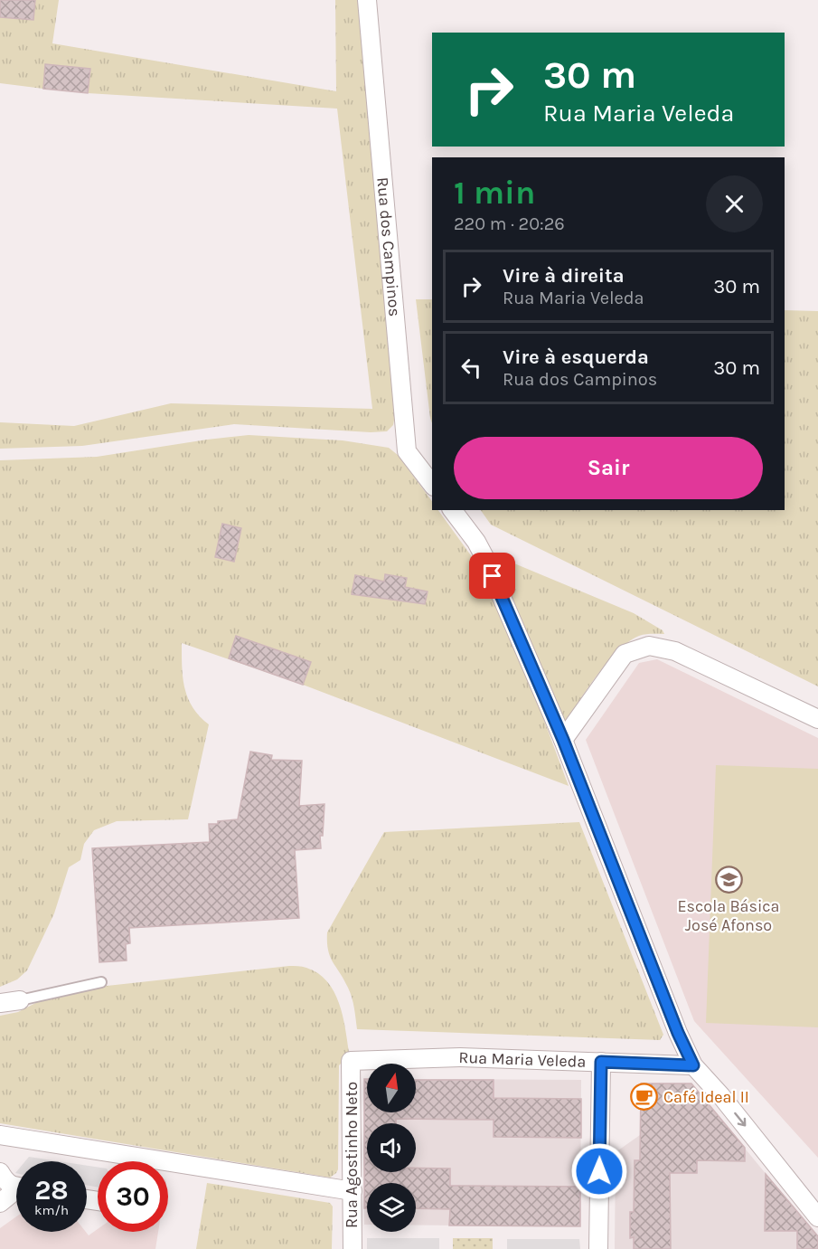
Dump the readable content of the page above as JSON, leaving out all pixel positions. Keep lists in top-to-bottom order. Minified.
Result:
{"streets":{"street":["Rua dos Campinos","Rua Maria Veleda","Rua Agostinho Neto"]},"crossings":[["Rua Maria Veleda","Rua Agostinho Neto"]],"places":{"school or university":["Escola Básica José Afonso"],"cafe":["Café Ideal II"]},"north":"top","page":{"turn":["30 m","Rua Maria Veleda"],"heading":["1 min","220 m · 20:26"],"list":[{"name":"Vire à direita","note":"Rua Maria Veleda","value":"30 m"},{"name":"Vire à esquerda","note":"Rua dos Campinos","value":"30 m"}],"buttons":"Sair","speed":"28 km/h","limit":"30"}}
